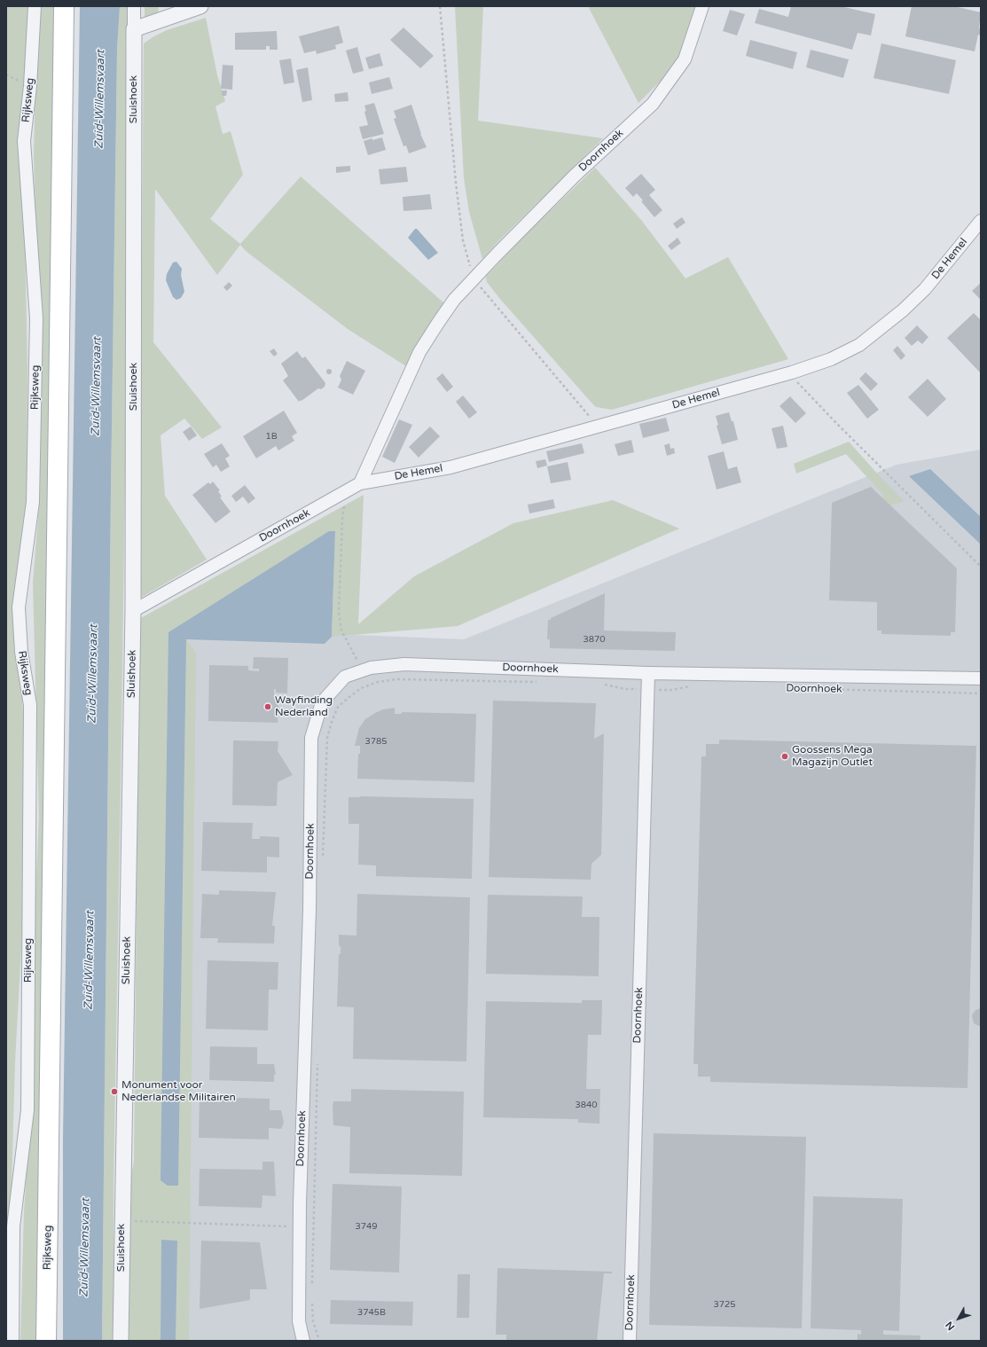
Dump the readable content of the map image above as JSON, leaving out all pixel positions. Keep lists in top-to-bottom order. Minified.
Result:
{"streets":{"main road":["Rijksweg"],"street":["Sluishoek","Doornhoek","De Hemel"]},"crossings":[["Sluishoek","Doornhoek"],["Doornhoek","De Hemel"]],"water":["Zuid-Willemsvaart"],"places":["Wayfinding Nederland","Goossens Mega Magazijn Outlet","Monument voor Nederlandse Militairen"],"house_numbers":["1B","3870","3785","3840","3749","3725","3745B"],"north":"bottom left"}
